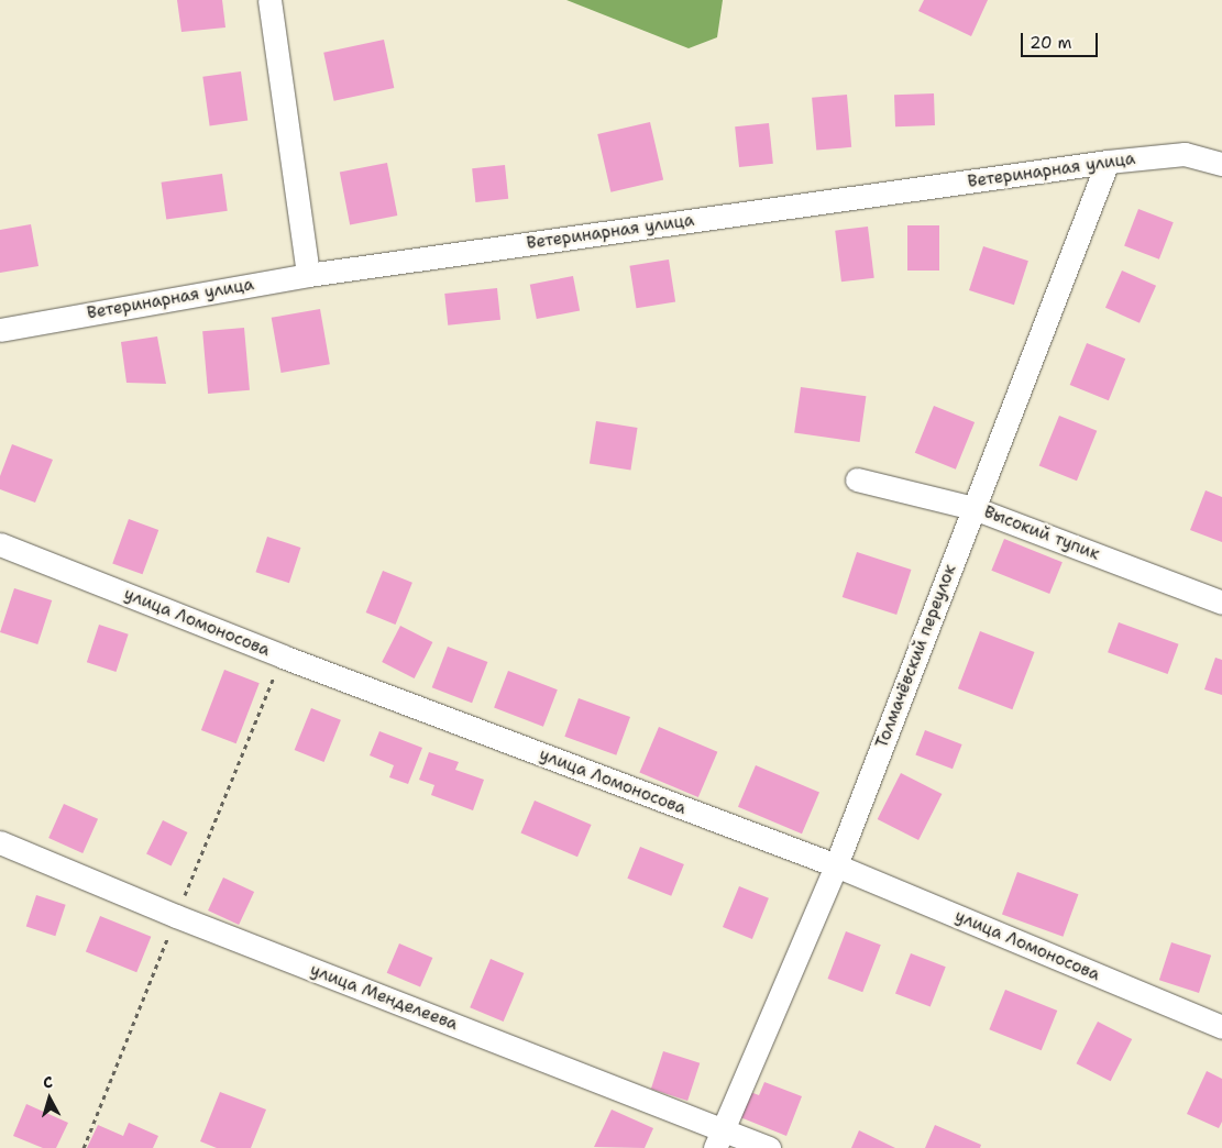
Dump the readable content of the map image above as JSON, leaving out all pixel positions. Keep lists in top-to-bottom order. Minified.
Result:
{"streets":{"street":["Ветеринарная улица","Высокий тупик","улица Ломоносова","Толмачёвский переулок","улица Менделеева"]},"crossings":[["Ветеринарная улица","Толмачёвский переулок"],["Высокий тупик","Толмачёвский переулок"],["улица Ломоносова","Толмачёвский переулок"],["Толмачёвский переулок","улица Менделеева"]],"scale_bar":"20 m","north":"top"}
